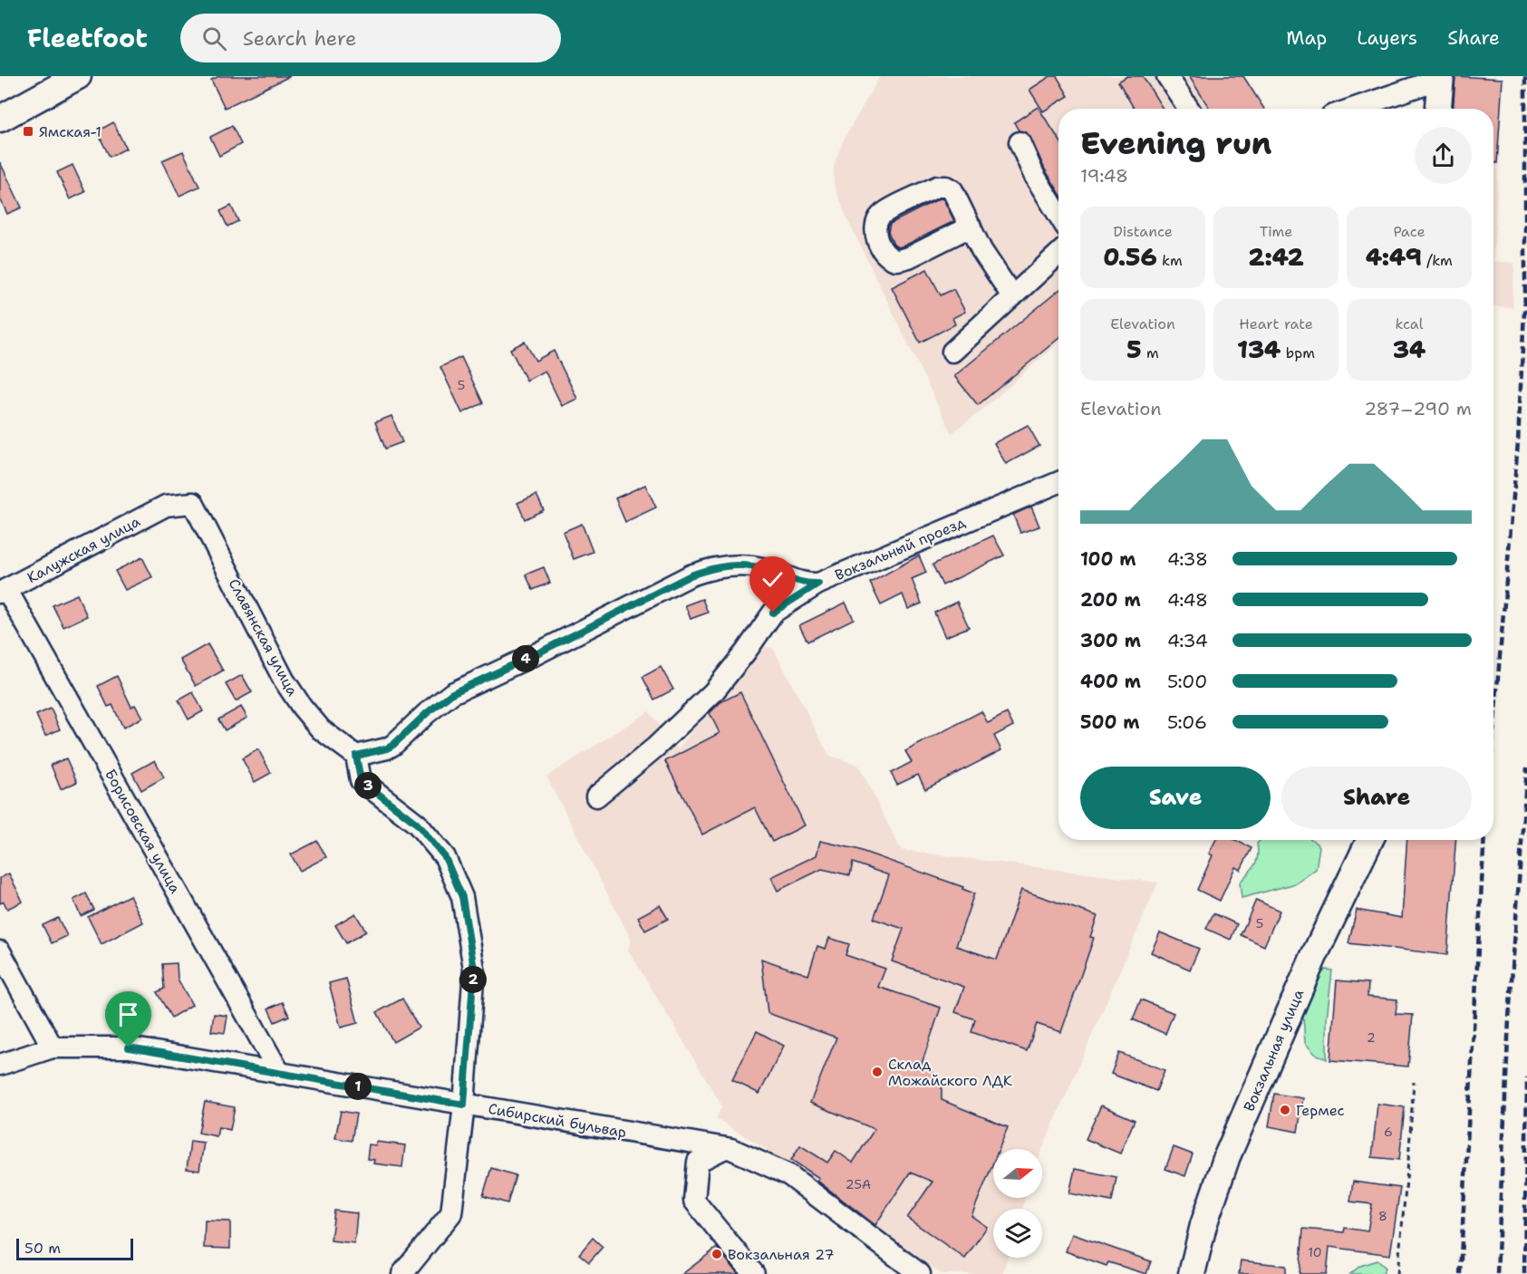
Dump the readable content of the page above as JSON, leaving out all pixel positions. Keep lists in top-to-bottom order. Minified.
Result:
{"streets":{"main road":["Вокзальная улица"],"street":["Вокзальный проезд","Калужская улица","Славянская улица","Борисовская улица","Сибирский бульвар"]},"crossings":[["Вокзальный проезд","Славянская улица"],["Калужская улица","Славянская улица"],["Калужская улица","Борисовская улица"],["Борисовская улица","Сибирский бульвар"]],"places":{"transit":["Ямская-1"],"other":["Склад Можайского ЛДК","Гермес","Вокзальная 27"]},"house_numbers":["5","5","2","6","25А","8","10"],"scale_bar":"50 m","north":"right","page":{"header":"Fleetfoot","search":"Search here","nav":["Map","Layers","Share"],"heading":["Evening run","19:48"],"stats":[["Distance","0.56 km"],["Time","2:42"],["Pace","4:49 /km"],["Elevation","5 m"],["Heart rate","134 bpm"],["kcal","34"]],"chart":["Elevation","287–290 m"],"list":[{"name":"100 m","note":"4:38"},{"name":"200 m","note":"4:48"},{"name":"300 m","note":"4:34"},{"name":"400 m","note":"5:00"},{"name":"500 m","note":"5:06"}],"pins":["4","3","2","1"],"buttons":["Save","Share"],"scale":"50 m"}}
